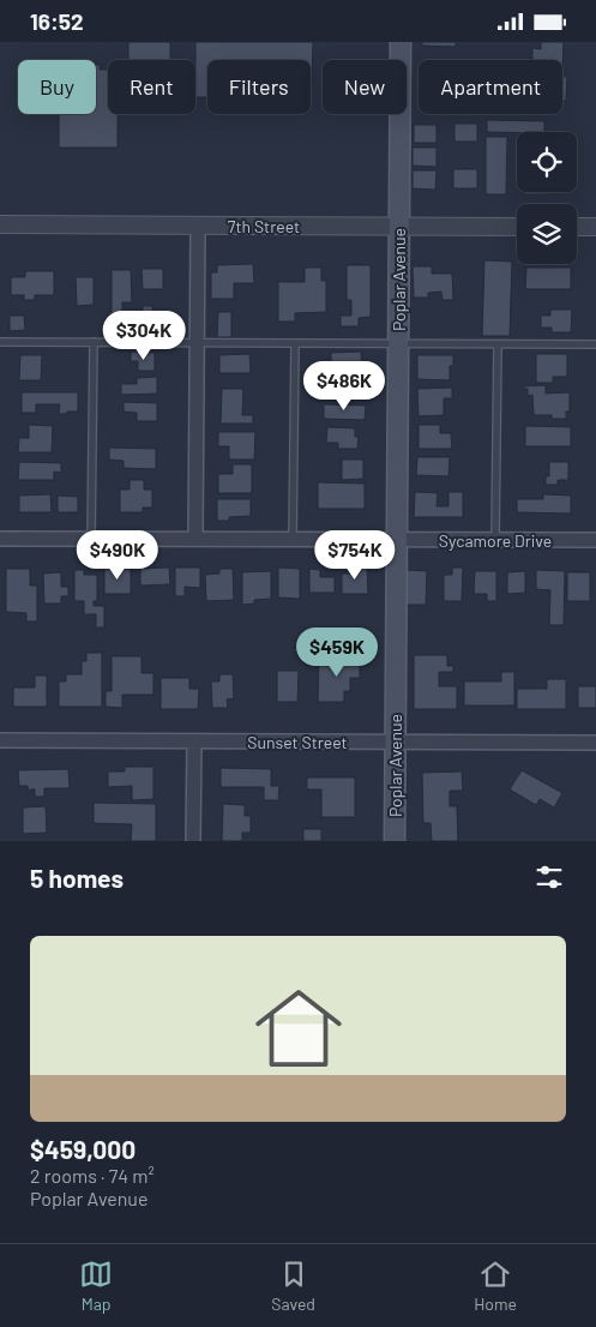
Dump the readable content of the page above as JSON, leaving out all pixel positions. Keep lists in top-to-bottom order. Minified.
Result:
{"streets":{"main road":["Poplar Avenue"],"street":["7th Street","Sycamore Drive","Sunset Street"]},"crossings":[["7th Street","Poplar Avenue"],["Poplar Avenue","Sycamore Drive"],["Poplar Avenue","Sunset Street"]],"page":{"status":"16:52","chip":["Buy","Rent","Filters","New","Apartment"],"price":["$304K","$486K","$490K","$754K","$459K"],"heading":"5 homes","list":[{"name":"$459,000","note":"2 rooms · 74 m² · Poplar Avenue"}],"tabs":["Map","Saved","Home"]}}
